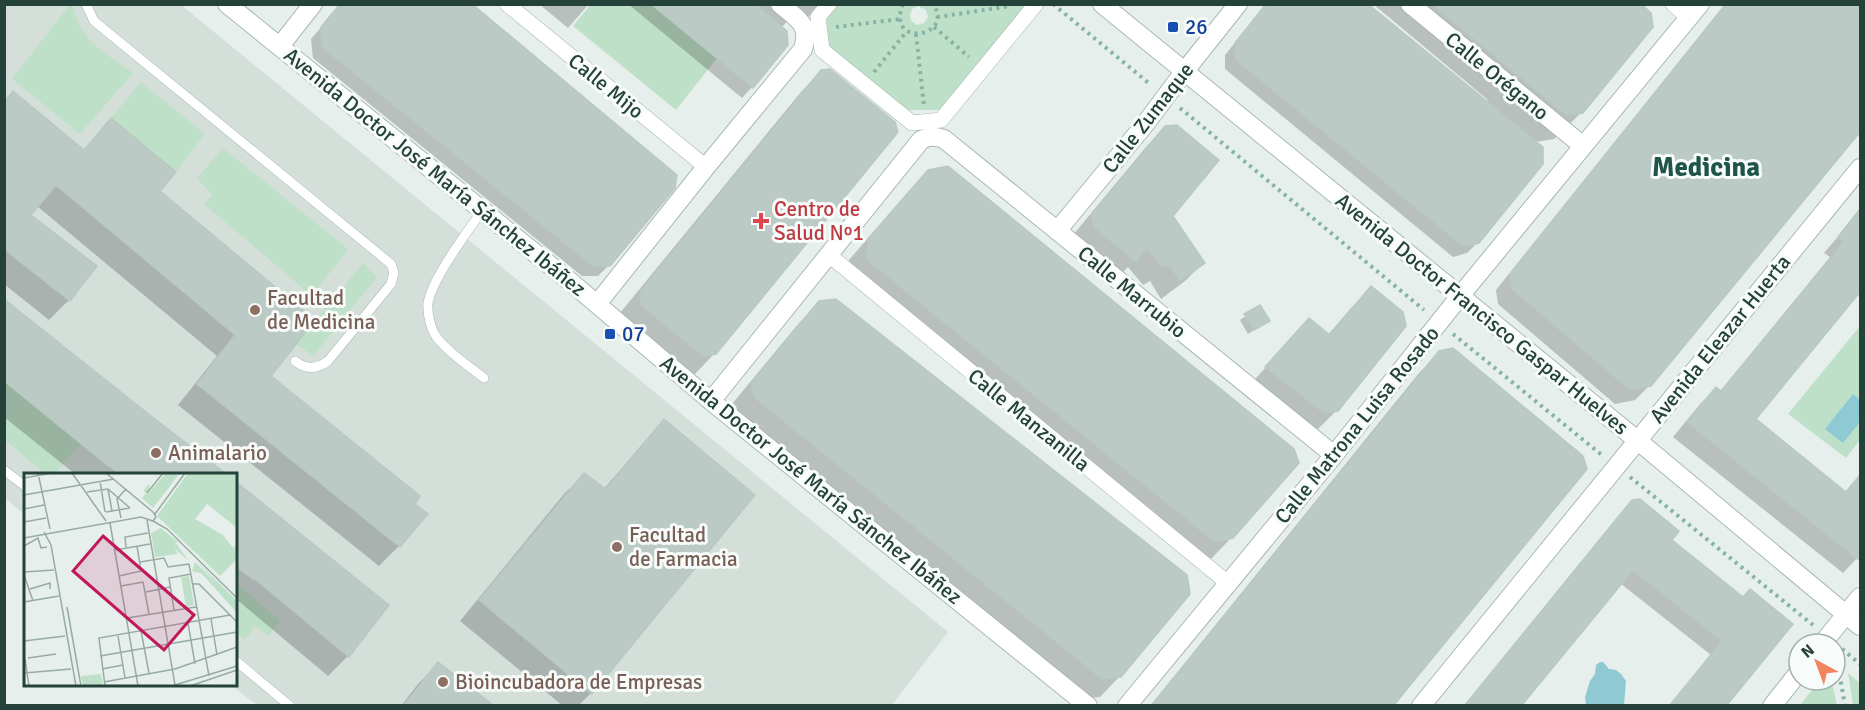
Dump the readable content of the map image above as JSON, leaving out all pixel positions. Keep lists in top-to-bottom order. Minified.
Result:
{"streets":{"street":["Calle Orégano","Calle Mijo","Calle Zumaque","Avenida Doctor José María Sánchez Ibáñez","Calle Marrubio","Avenida Doctor Francisco Gaspar Huelves","Avenida Eleazar Huerta","Calle Manzanilla","Calle Matrona Luisa Rosado"]},"crossings":[["Calle Orégano","Calle Matrona Luisa Rosado"],["Calle Zumaque","Calle Marrubio"],["Calle Zumaque","Avenida Doctor Francisco Gaspar Huelves"],["Calle Marrubio","Calle Matrona Luisa Rosado"],["Avenida Doctor Francisco Gaspar Huelves","Avenida Eleazar Huerta"],["Avenida Doctor Francisco Gaspar Huelves","Calle Matrona Luisa Rosado"],["Calle Manzanilla","Calle Matrona Luisa Rosado"]],"districts":["Medicina"],"places":{"transit":["26","07"],"health":["Centro de Salud Nº1"],"other":["Facultad de Medicina","Animalario","Facultad de Farmacia","Bioincubadora de Empresas"]},"north":"top left"}
